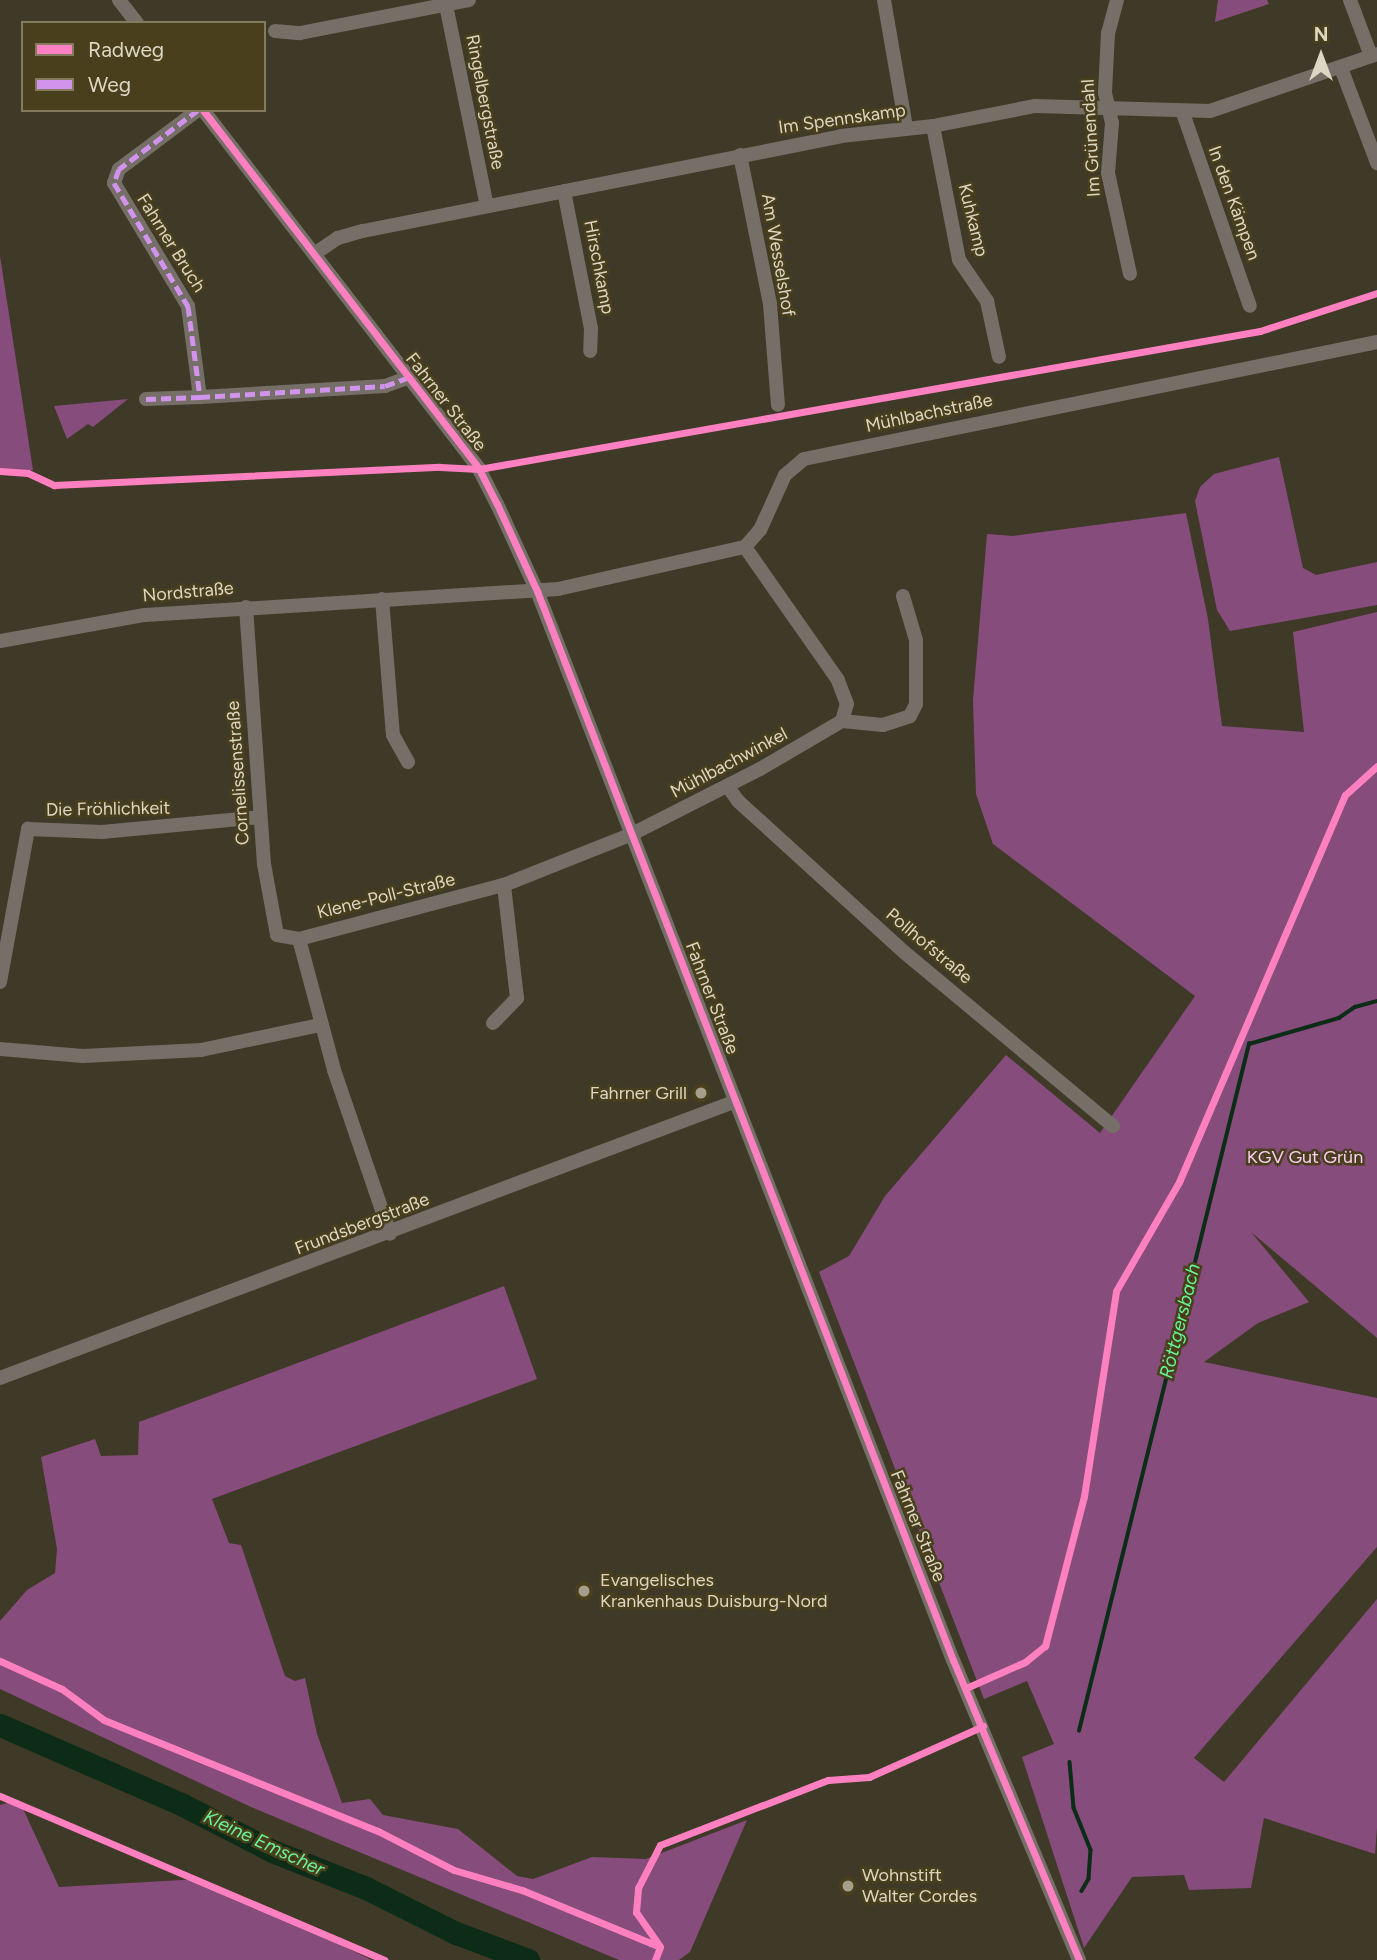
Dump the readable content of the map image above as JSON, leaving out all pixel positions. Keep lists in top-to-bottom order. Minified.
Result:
{"streets":{"street":["Ringelbergstraße","Im Spennskamp","Im Grünendahl","In den Kämpen","Kuhkamp","Fahrner Bruch","Am Wesselshof","Hirschkamp","Fahrner Straße","Mühlbachstraße","Nordstraße","Mühlbachwinkel","Cornelissenstraße","Die Fröhlichkeit","Klene-Poll-Straße","Pollhofstraße","Frundsbergstraße"]},"crossings":[["Ringelbergstraße","Im Spennskamp"],["Im Spennskamp","Im Grünendahl"],["Im Spennskamp","In den Kämpen"],["Im Spennskamp","Kuhkamp"],["Im Spennskamp","Am Wesselshof"],["Im Spennskamp","Hirschkamp"],["Im Spennskamp","Fahrner Straße"],["Fahrner Straße","Nordstraße"],["Fahrner Straße","Mühlbachwinkel"],["Fahrner Straße","Klene-Poll-Straße"],["Fahrner Straße","Frundsbergstraße"],["Nordstraße","Cornelissenstraße"],["Mühlbachwinkel","Klene-Poll-Straße"],["Mühlbachwinkel","Pollhofstraße"],["Cornelissenstraße","Die Fröhlichkeit"],["Cornelissenstraße","Klene-Poll-Straße"]],"water":["Röttgersbach","Kleine Emscher"],"parks":["KGV Gut Grün"],"places":["Fahrner Grill","Evangelisches Krankenhaus Duisburg-Nord","Wohnstift Walter Cordes"],"legend":["Radweg","Weg"],"north":"top"}
